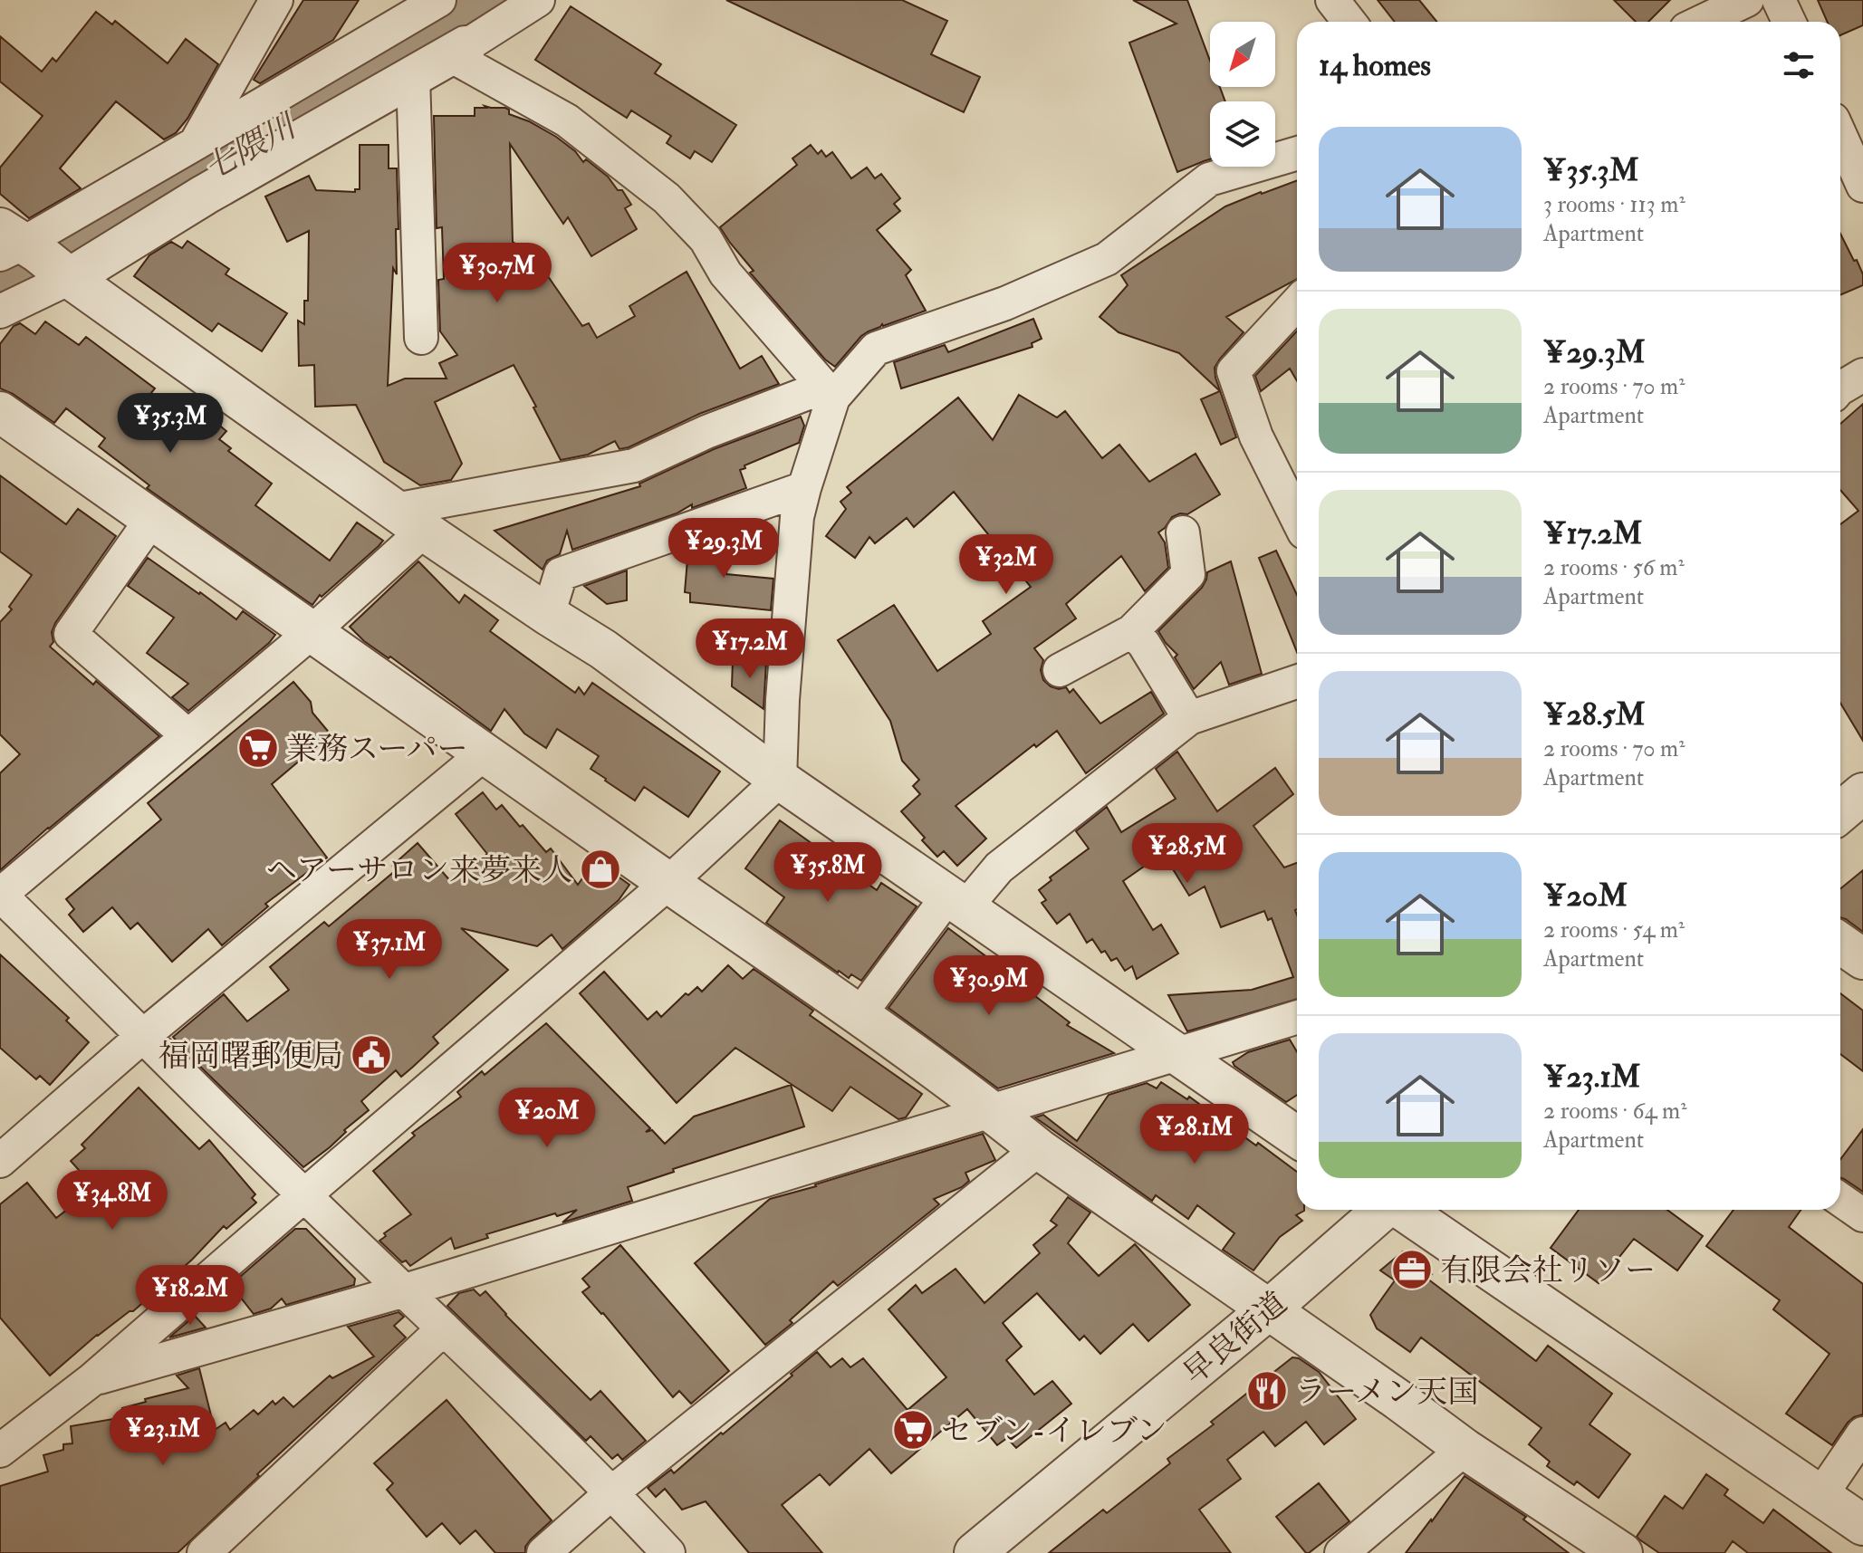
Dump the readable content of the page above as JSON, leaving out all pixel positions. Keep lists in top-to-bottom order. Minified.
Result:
{"streets":{"street":["早良街道"]},"water":["七隈川"],"places":{"supermarket":["業務スーパー","セブン-イレブン"],"shop":["ヘアーサロン来夢来人"],"public building":["福岡曙郵便局"],"office":["有限会社リソー"],"restaurant":["ラーメン天国"]},"north":"bottom left","page":{"heading":"14 homes","list":[{"name":"¥35.3M","note":"3 rooms · 113 m² · Apartment"},{"name":"¥29.3M","note":"2 rooms · 70 m² · Apartment"},{"name":"¥17.2M","note":"2 rooms · 56 m² · Apartment"},{"name":"¥28.5M","note":"2 rooms · 70 m² · Apartment"},{"name":"¥20M","note":"2 rooms · 54 m² · Apartment"},{"name":"¥23.1M","note":"2 rooms · 64 m² · Apartment"}],"price":["¥30.7M","¥35.3M","¥29.3M","¥32M","¥17.2M","¥28.5M","¥35.8M","¥37.1M","¥30.9M","¥20M","¥28.1M","¥34.8M","¥18.2M","¥23.1M"]}}
